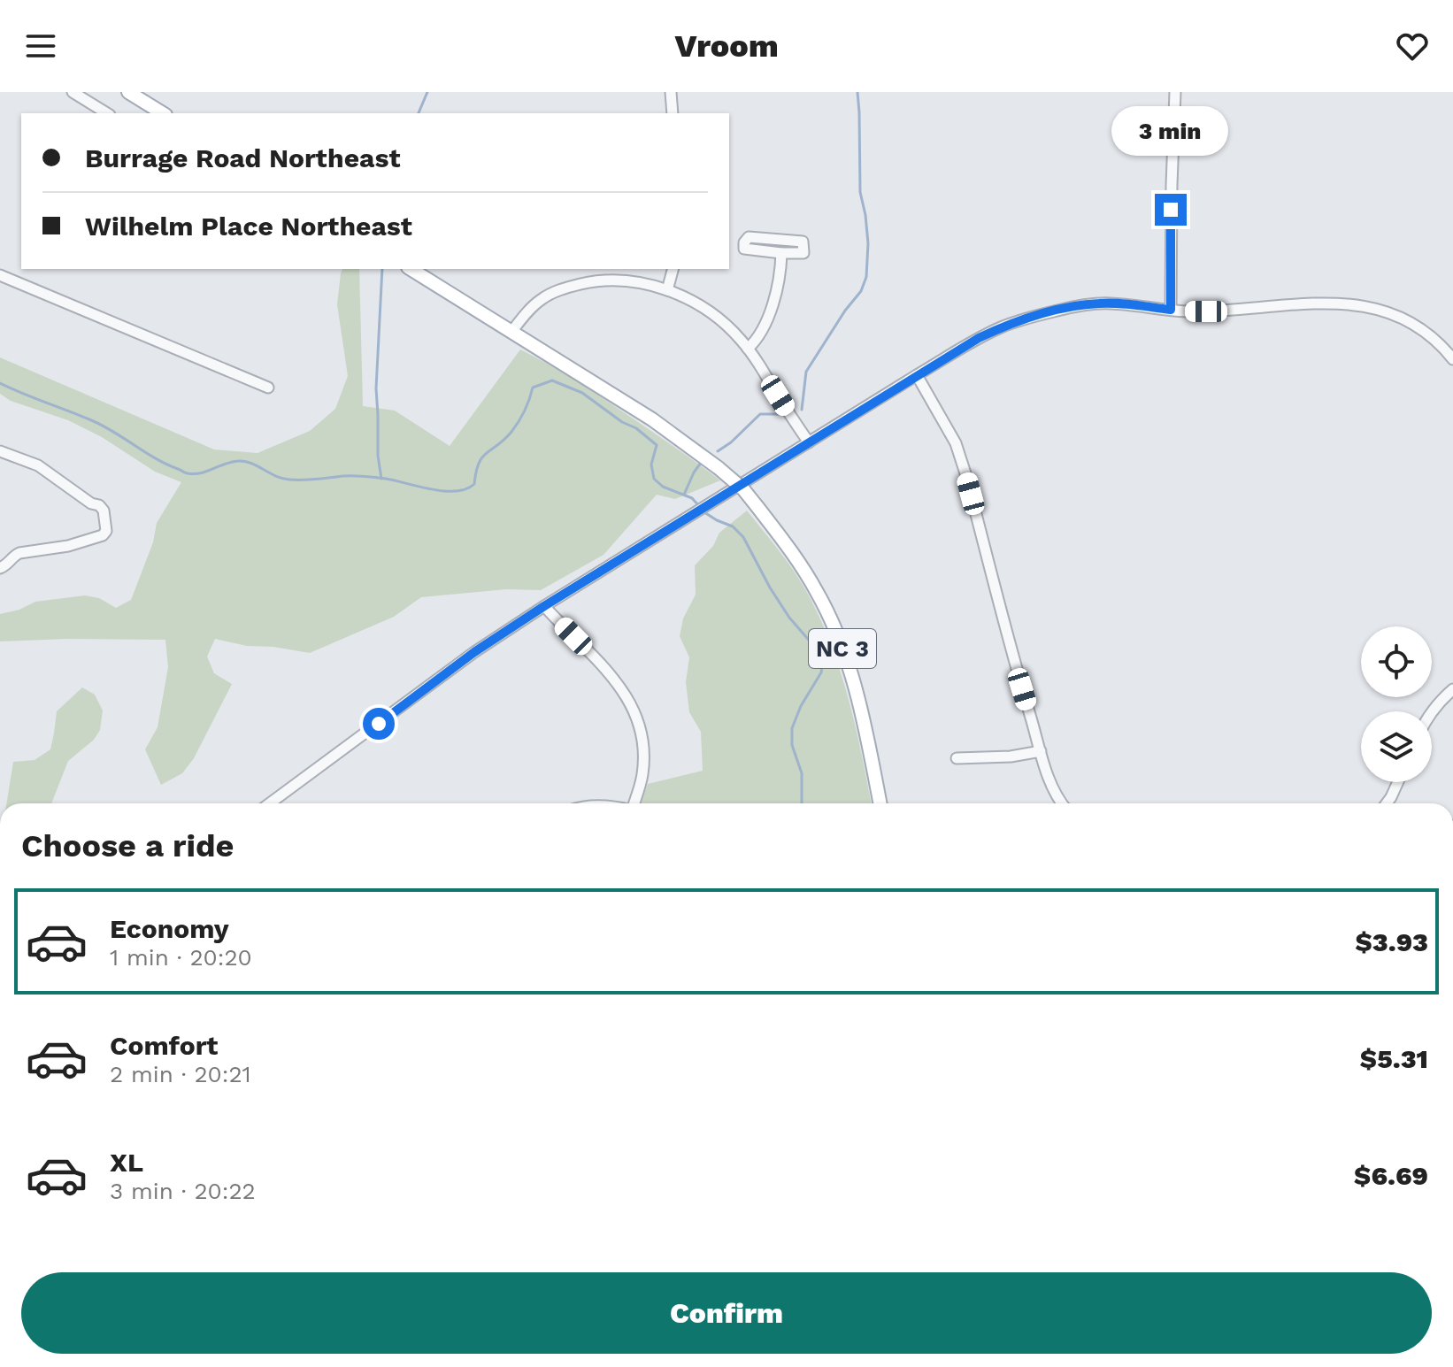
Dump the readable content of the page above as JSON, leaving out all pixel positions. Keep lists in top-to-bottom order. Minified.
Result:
{"streets":{"main road":["NC 3"]},"page":{"header":"Vroom","bubble":"3 min","banner":["Burrage Road Northeast","Wilhelm Place Northeast"],"heading":"Choose a ride","list":[{"name":"Economy","note":"1 min · 20:20","value":"$3.93"},{"name":"Comfort","note":"2 min · 20:21","value":"$5.31"},{"name":"XL","note":"3 min · 20:22","value":"$6.69"}],"buttons":"Confirm"}}
